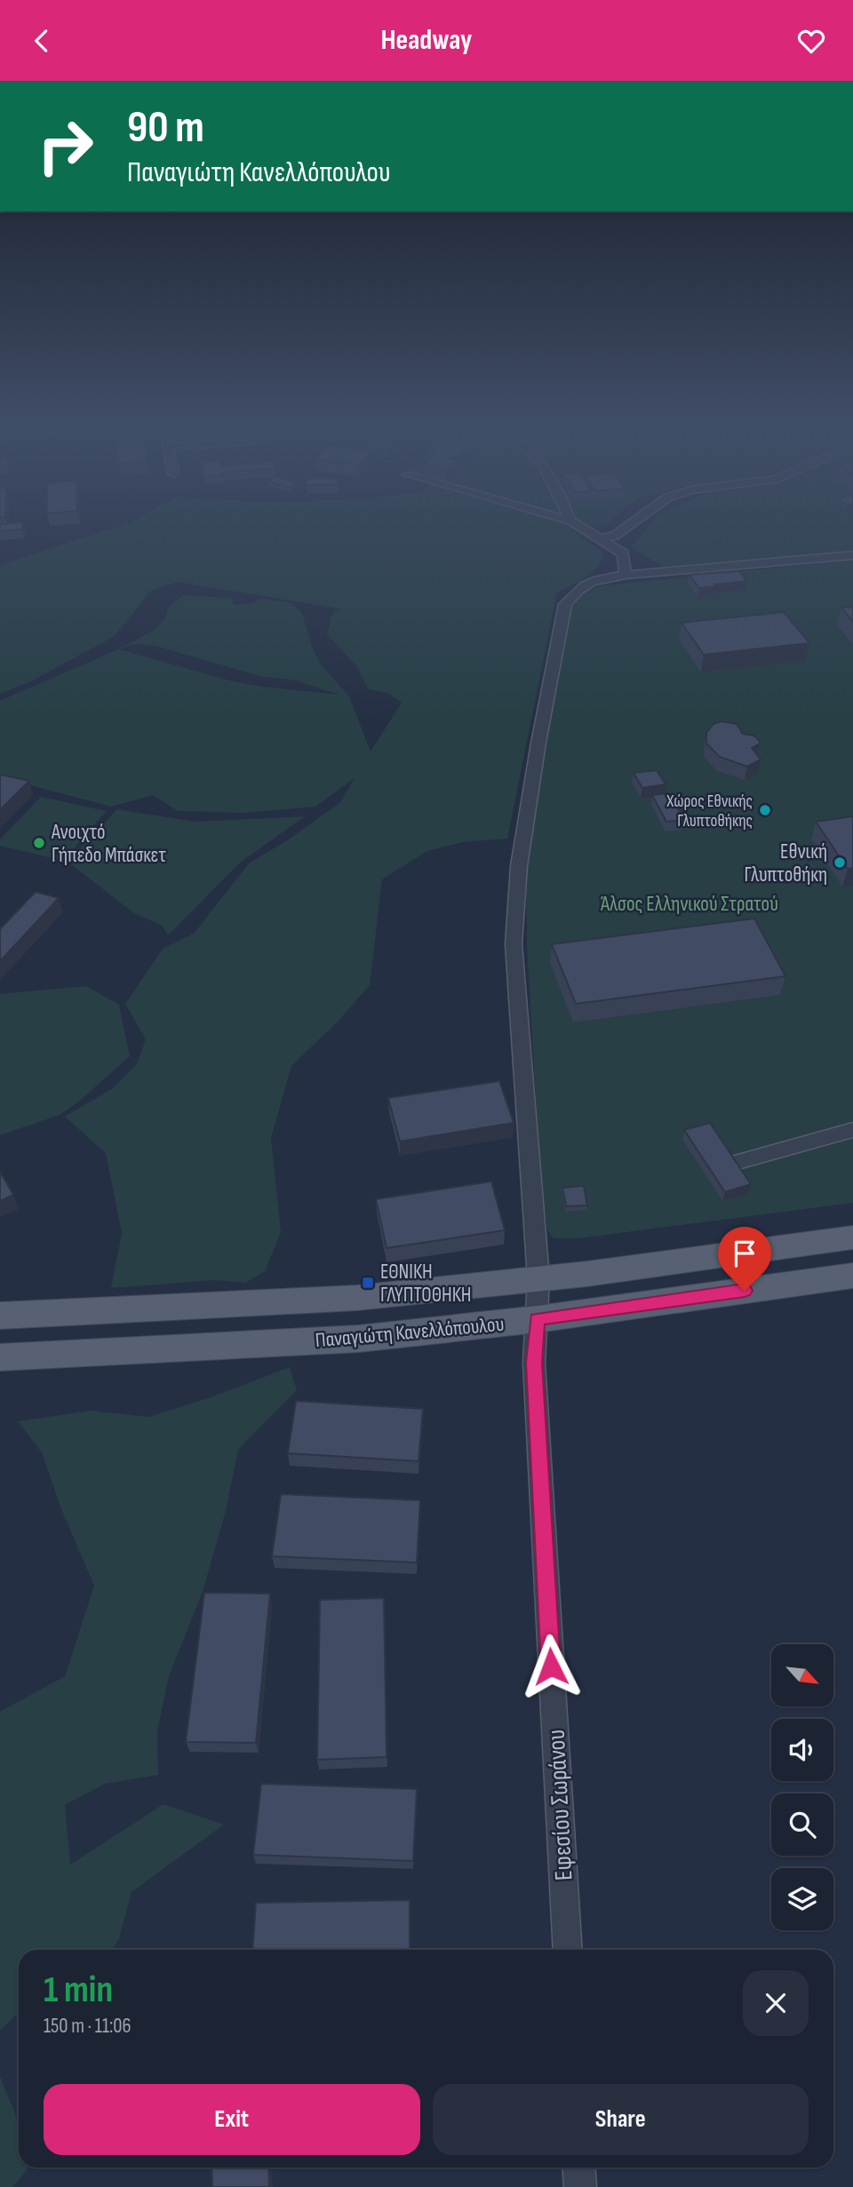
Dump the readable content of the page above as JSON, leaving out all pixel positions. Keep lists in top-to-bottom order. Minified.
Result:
{"streets":{"main road":["Παναγιώτη Κανελλόπουλου"],"street":["Εφεσίου Σωράνου"]},"crossings":[["Παναγιώτη Κανελλόπουλου","Εφεσίου Σωράνου"]],"parks":["Άλσος Ελληνικού Στρατού"],"places":{"other":["Χώρος Εθνικής Γλυπτοθήκης","Ανοιχτό Γήπεδο Μπάσκετ","Εθνική Γλυπτοθήκη"],"transit":["ΕΘΝΙΚΗ ΓΛΥΠΤΟΘΗΚΗ"]},"north":"bottom right","page":{"header":"Headway","turn":["90 m","Παναγιώτη Κανελλόπουλου"],"heading":["1 min","150 m · 11:06"],"buttons":["Exit","Share"]}}
